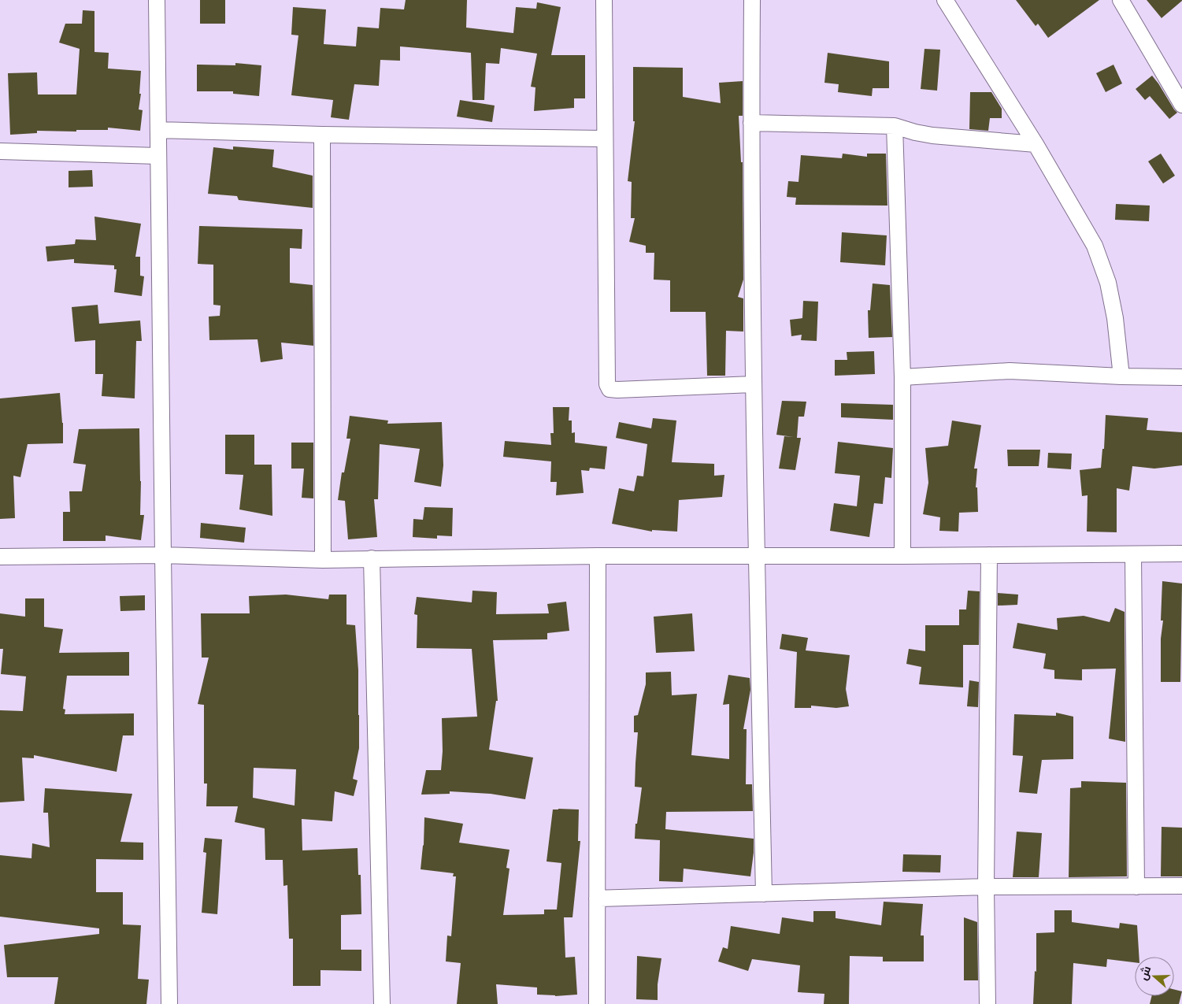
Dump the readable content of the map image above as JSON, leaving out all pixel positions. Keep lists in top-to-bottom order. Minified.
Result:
{"north":"left"}
